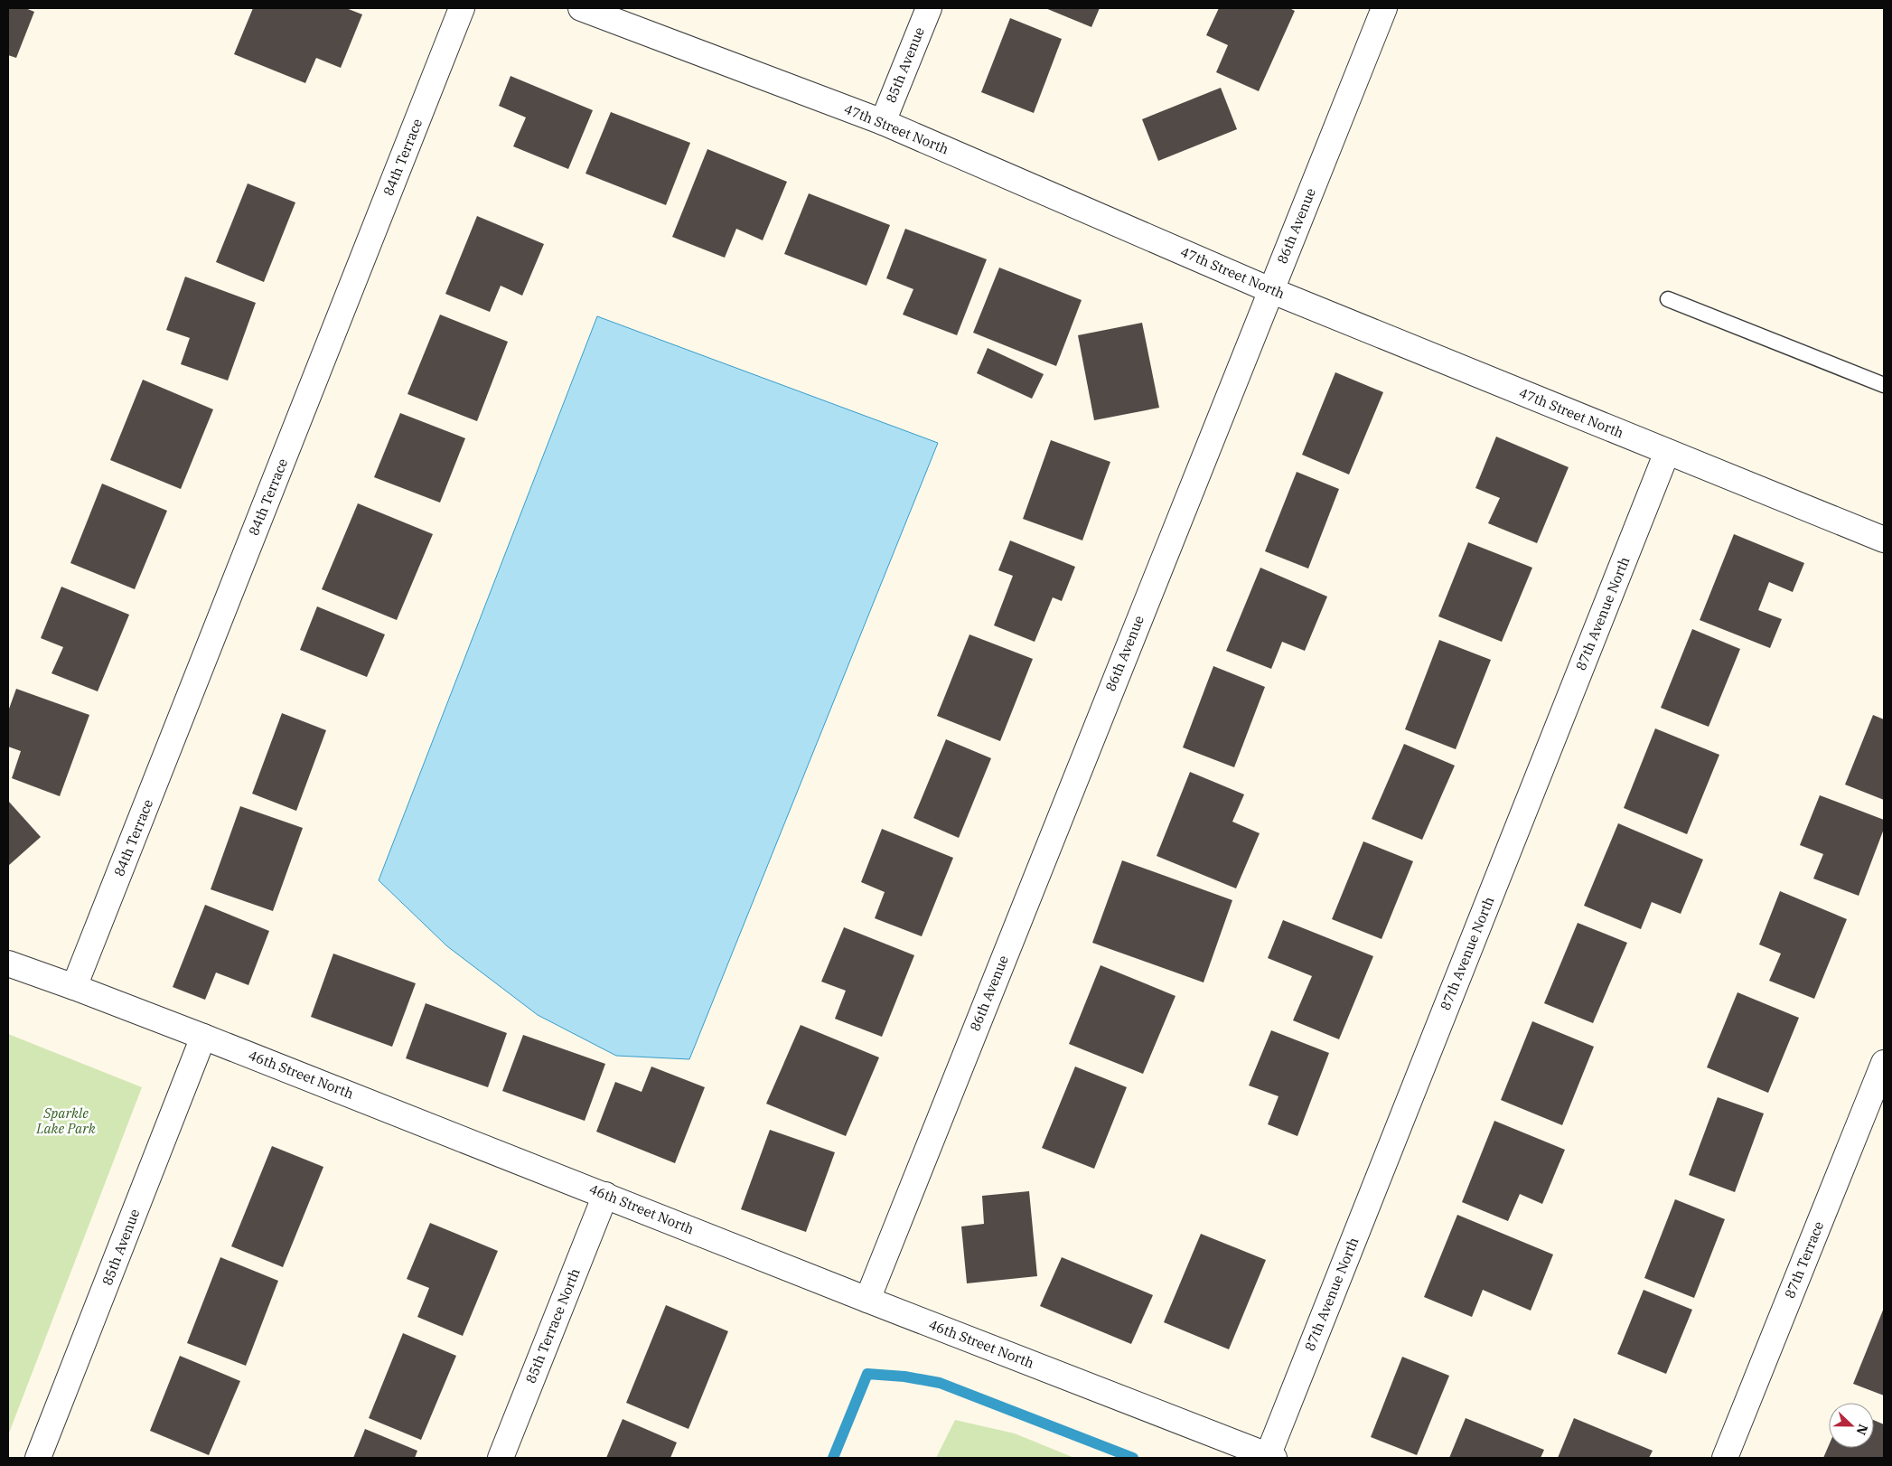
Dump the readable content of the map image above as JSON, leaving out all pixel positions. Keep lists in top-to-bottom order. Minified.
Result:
{"streets":{"street":["85th Avenue","47th Street North","84th Terrace","86th Avenue","87th Avenue North","46th Street North","87th Terrace","85th Terrace North"]},"crossings":[["85th Avenue","47th Street North"],["85th Avenue","46th Street North"],["47th Street North","86th Avenue"],["47th Street North","87th Avenue North"],["84th Terrace","46th Street North"],["86th Avenue","46th Street North"],["87th Avenue North","46th Street North"],["46th Street North","85th Terrace North"]],"parks":["Sparkle Lake Park"],"north":"right"}
